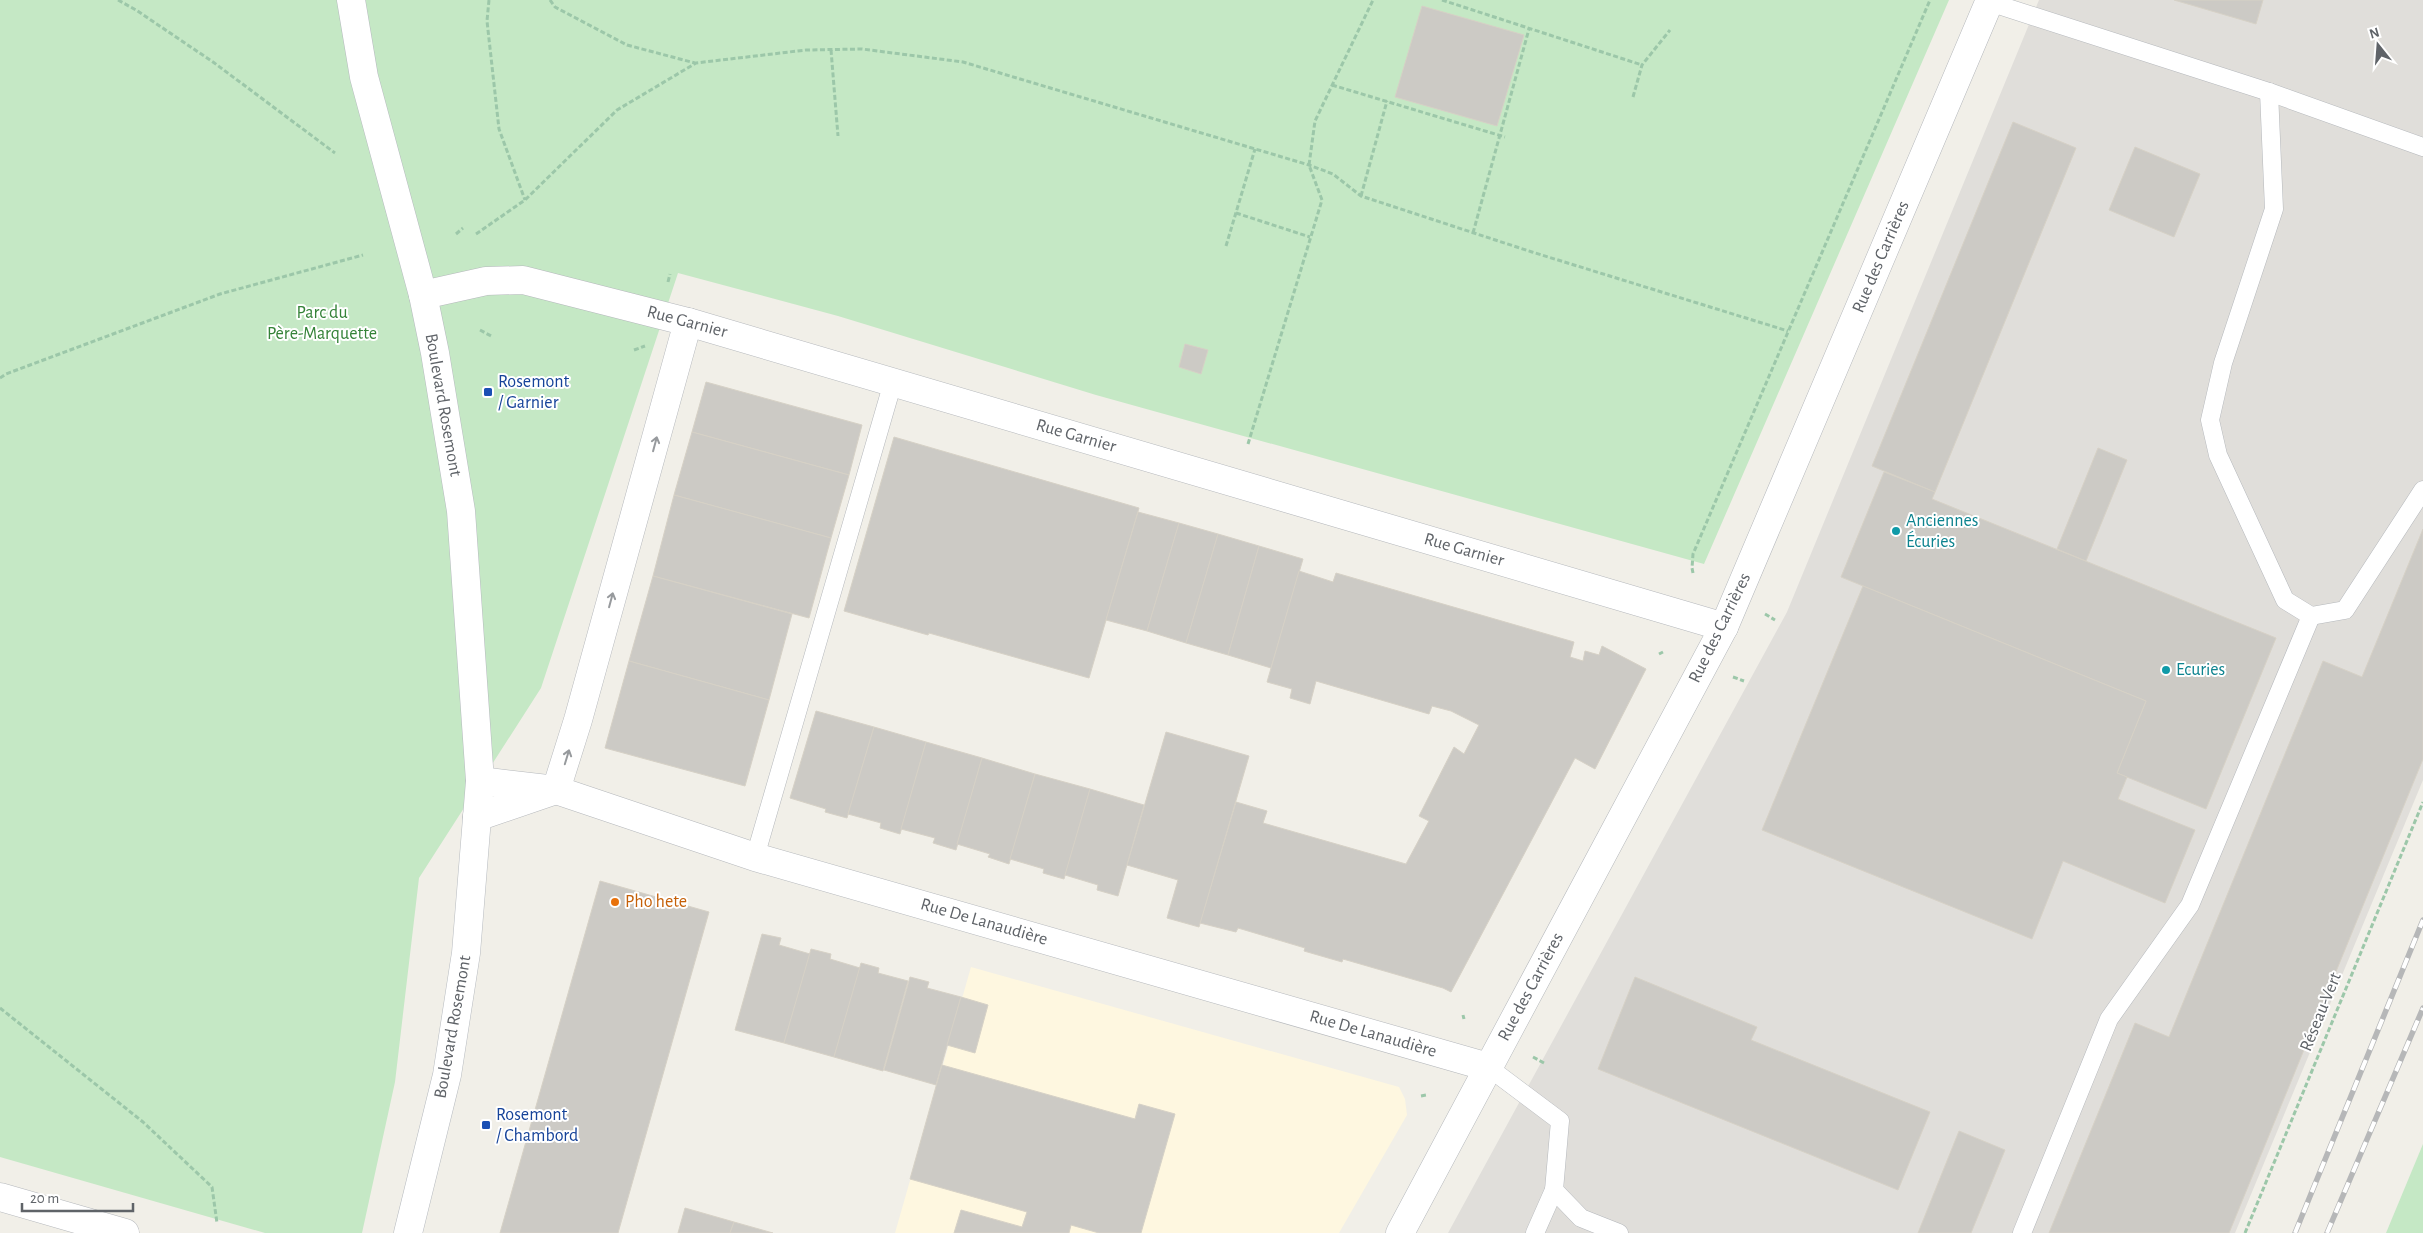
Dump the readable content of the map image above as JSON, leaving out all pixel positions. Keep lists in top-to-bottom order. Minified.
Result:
{"streets":{"street":["Rue des Carrières","Rue Garnier","Boulevard Rosemont","Rue De Lanaudière"],"path":["Réseau-Vert"]},"crossings":[["Rue des Carrières","Rue Garnier"],["Rue des Carrières","Rue De Lanaudière"],["Rue Garnier","Boulevard Rosemont"],["Boulevard Rosemont","Rue De Lanaudière"]],"parks":["Parc du Père-Marquette"],"places":{"transit":["Rosemont / Garnier","Rosemont / Chambord"],"other":["Anciennes Écuries","Ecuries","Pho hete"]},"scale_bar":"20 m","north":"top"}
